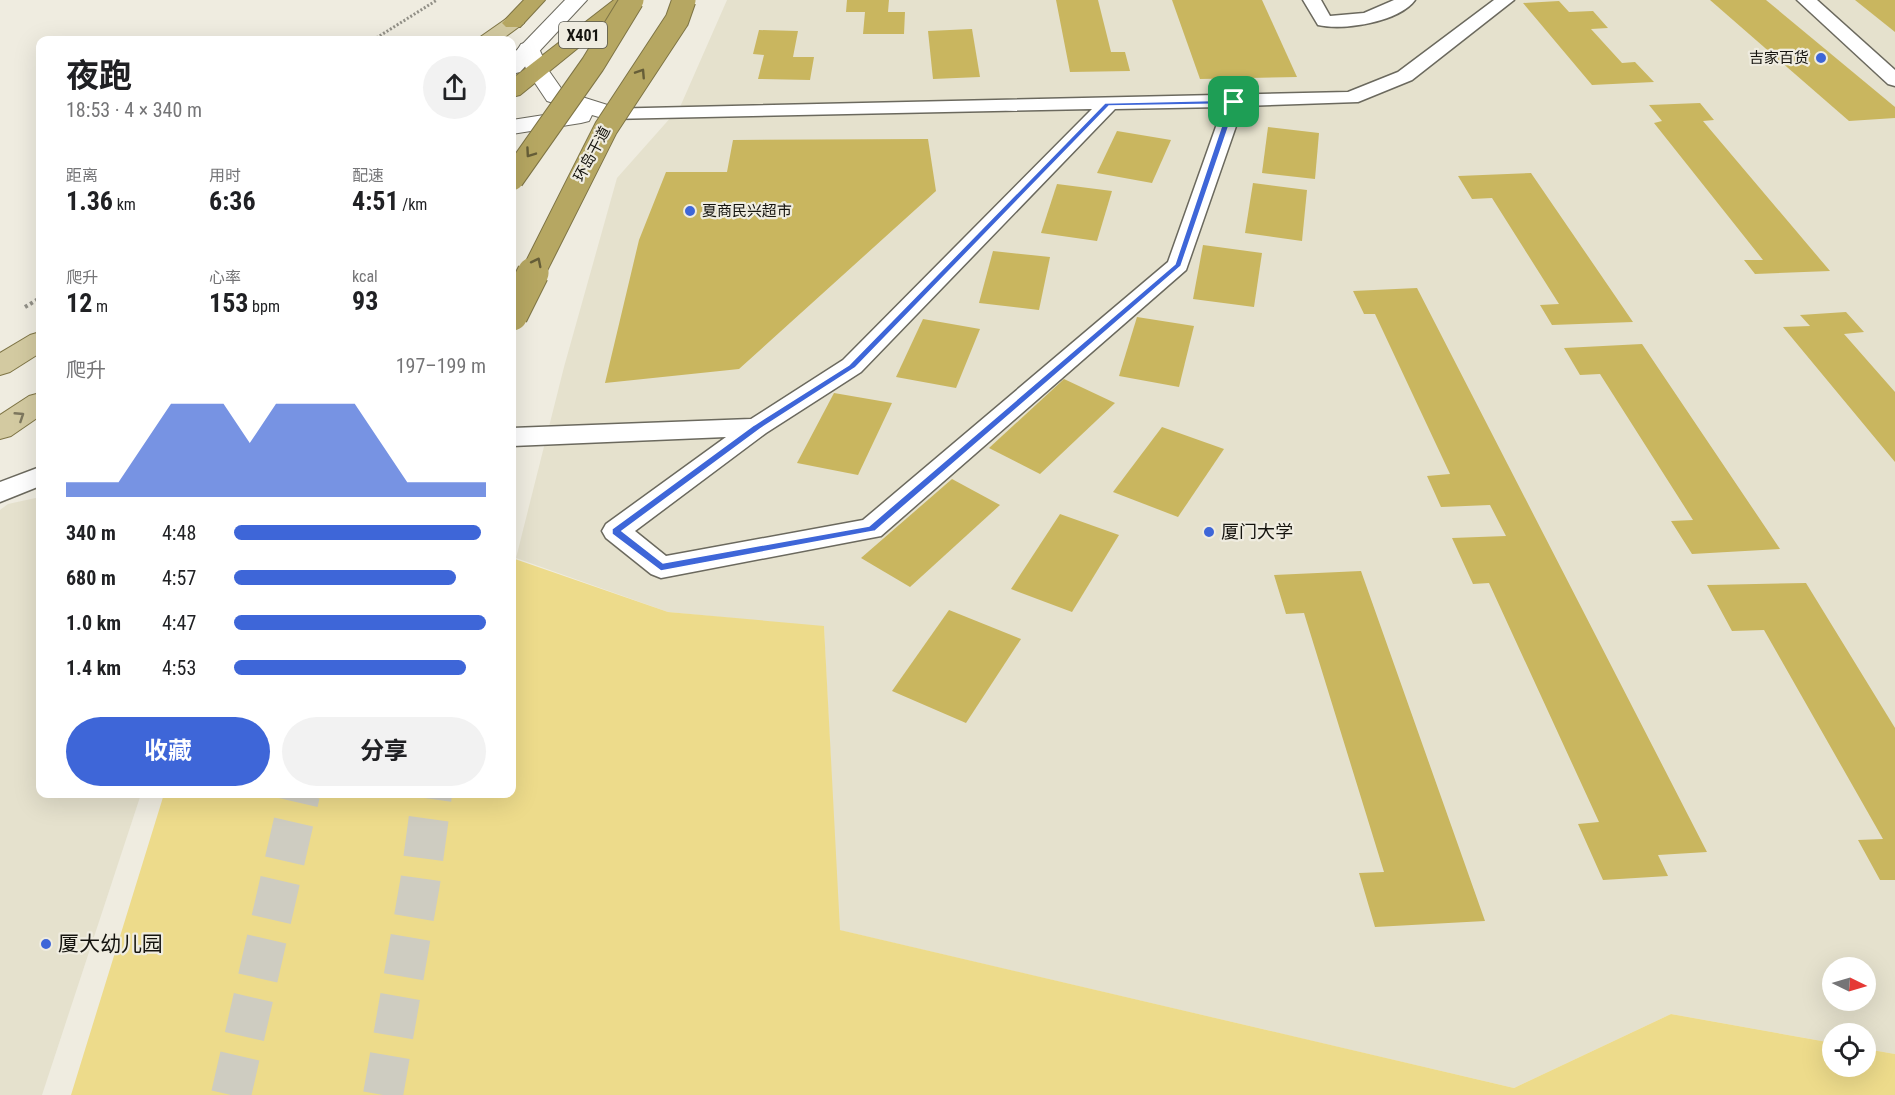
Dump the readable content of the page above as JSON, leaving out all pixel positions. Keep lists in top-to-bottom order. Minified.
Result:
{"streets":{"highway":["X401","环岛干道"]},"places":["吉家百货","夏商民兴超市","厦门大学","厦大幼儿园"],"north":"right","page":{"heading":["夜跑","18:53 · 4 × 340 m"],"stats":[["距离","1.36 km"],["用时","6:36"],["配速","4:51 /km"],["爬升","12 m"],["心率","153 bpm"],["kcal","93"]],"chart":["爬升","197–199 m"],"list":[{"name":"340 m","note":"4:48"},{"name":"680 m","note":"4:57"},{"name":"1.0 km","note":"4:47"},{"name":"1.4 km","note":"4:53"}],"buttons":["收藏","分享"]}}
